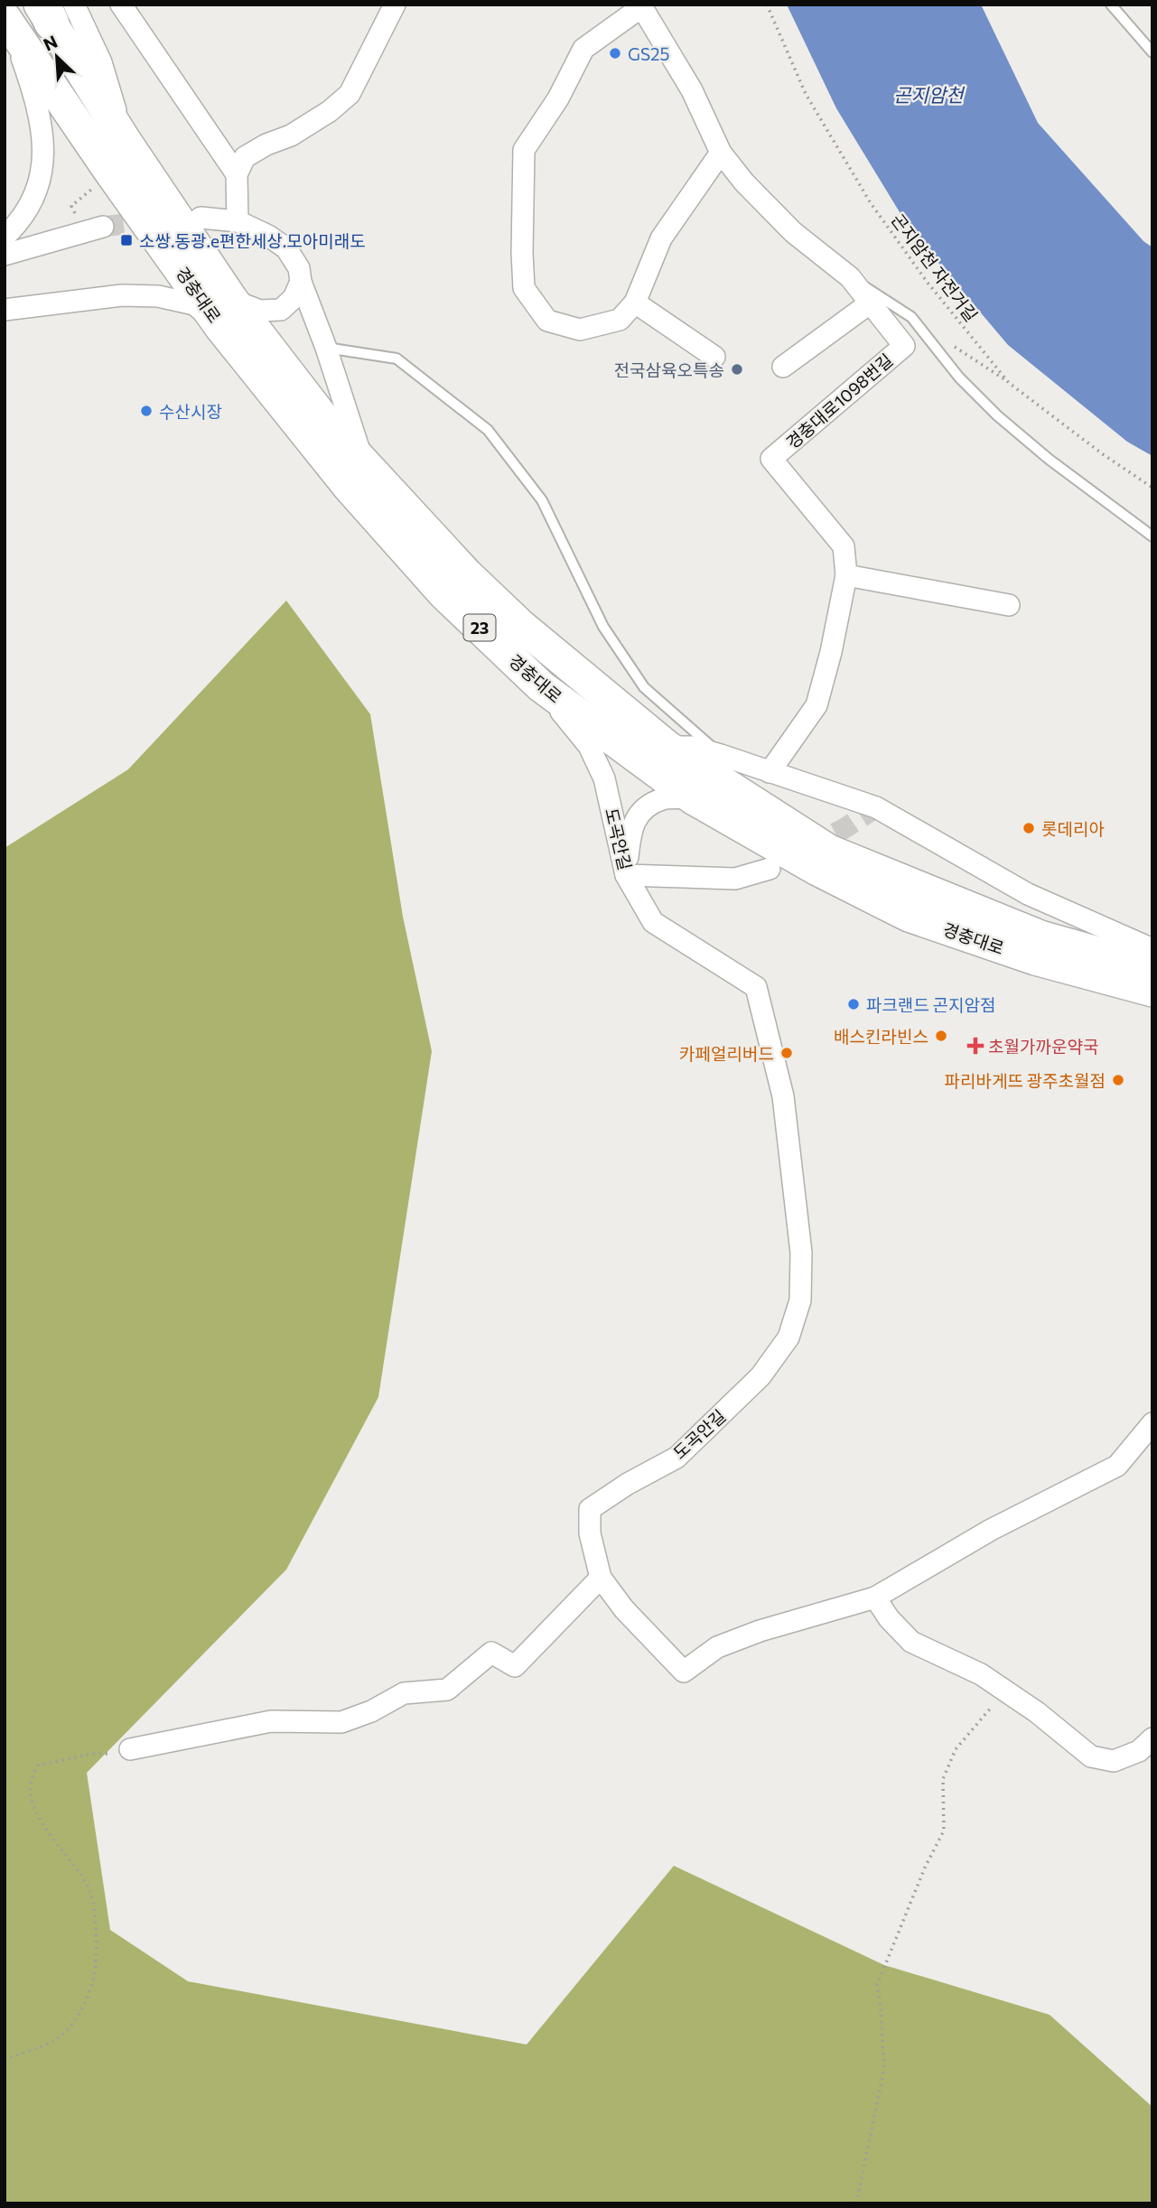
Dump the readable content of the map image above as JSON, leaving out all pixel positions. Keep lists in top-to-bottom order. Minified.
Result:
{"streets":{"main road":["경충대로","23"],"street":["경충대로1098번길","도곡안길"],"path":["곤지암천 자전거길"]},"crossings":[["경충대로","도곡안길"]],"water":["곤지암천"],"places":{"other":["GS25","전국삼육오특송","수산시장","롯데리아","파크랜드 곤지암점","배스킨라빈스","카페얼리버드","파리바게뜨 광주초월점"],"transit":["소쌍.동광.e편한세상.모아미래도"],"health":["초월가까운약국"]},"north":"top left"}
